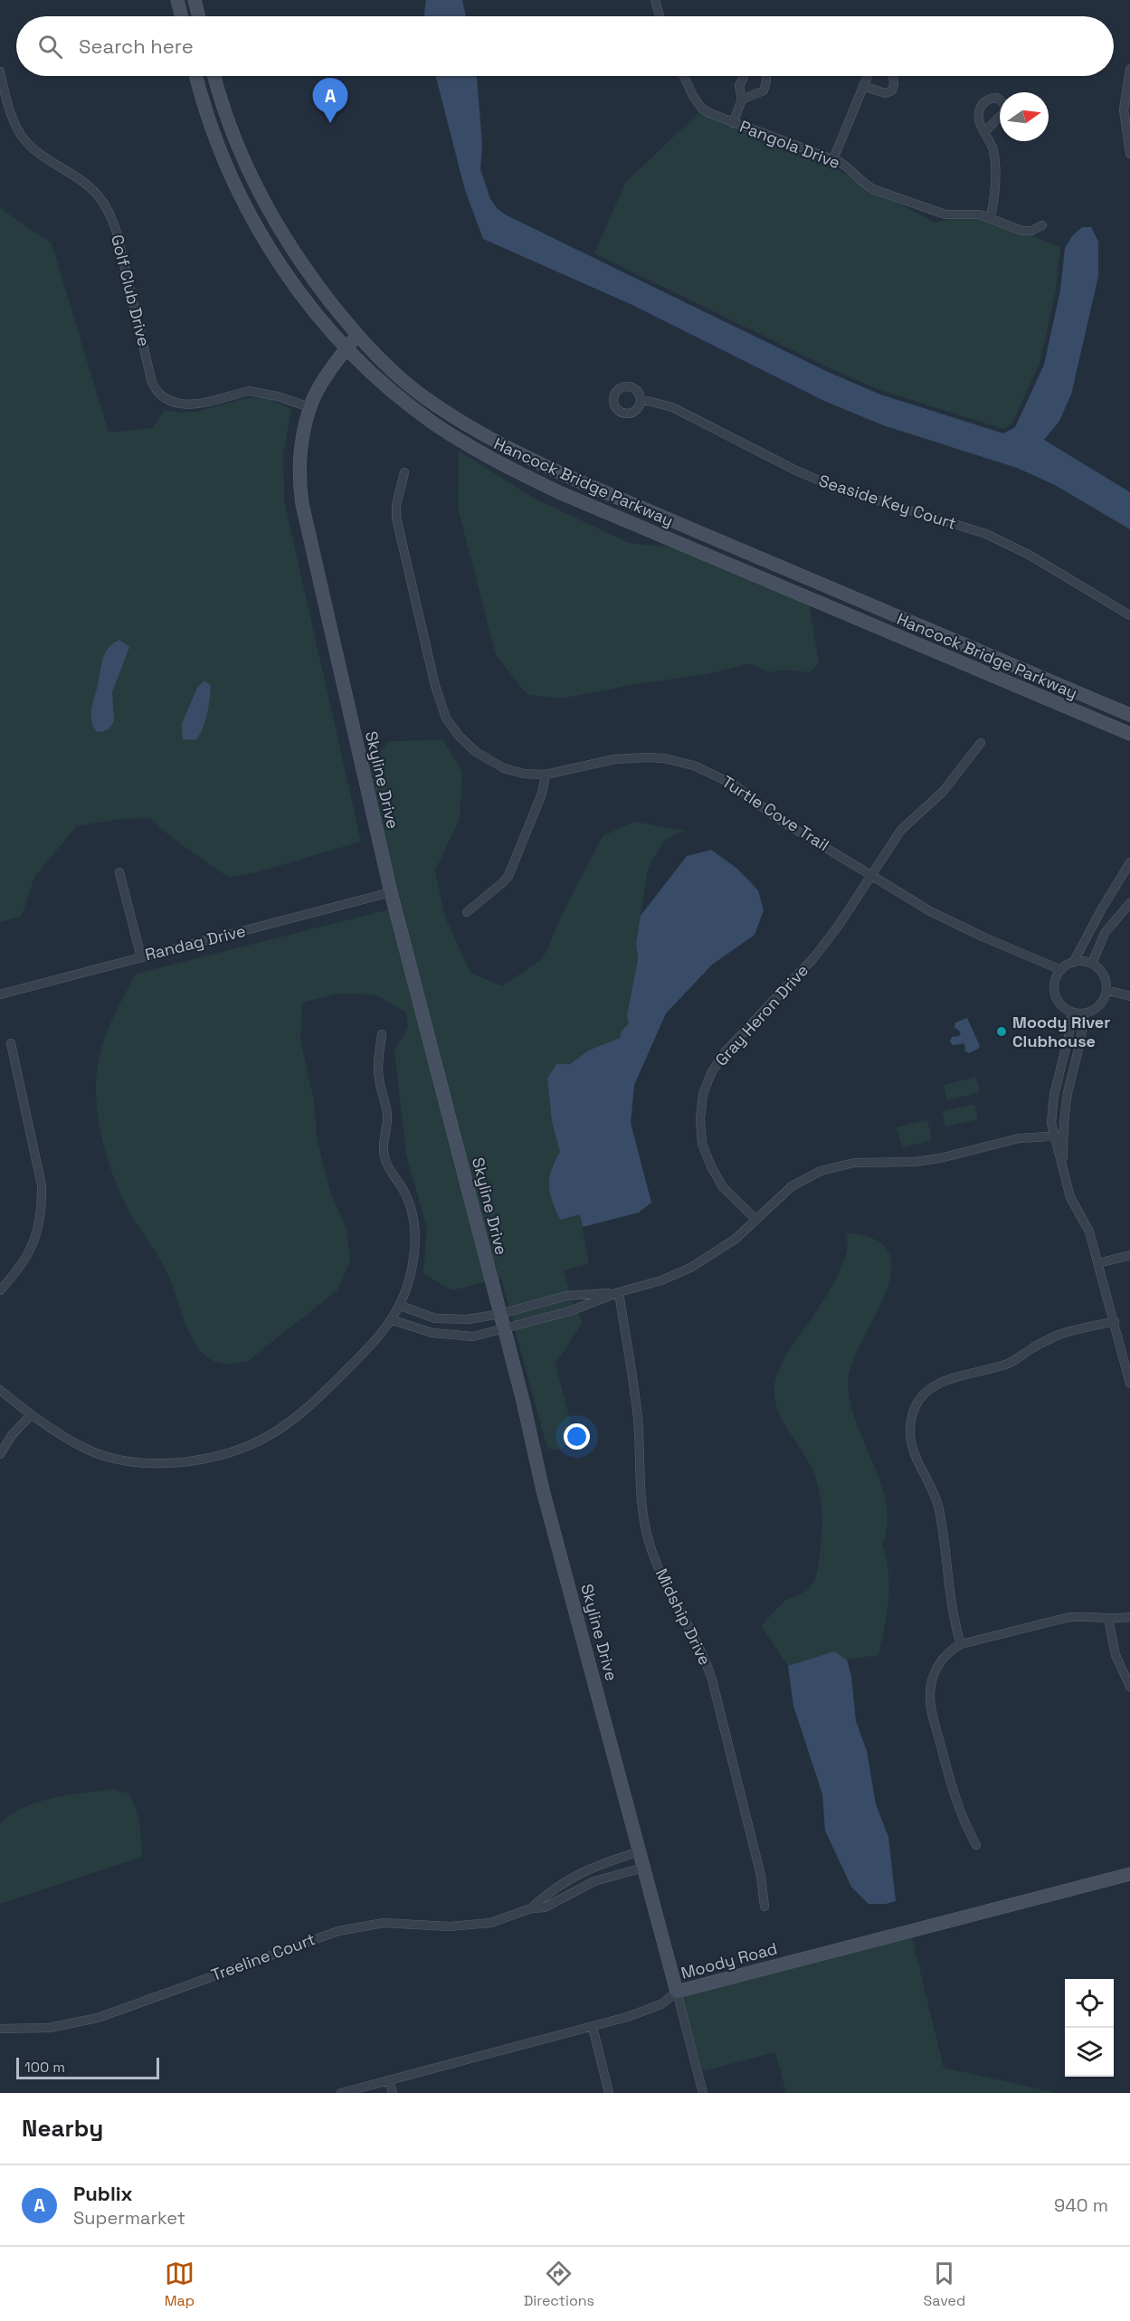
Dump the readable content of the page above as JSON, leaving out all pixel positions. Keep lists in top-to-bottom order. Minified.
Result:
{"streets":{"main road":["Hancock Bridge Parkway","Skyline Drive","Moody Road"],"street":["Pangola Drive","Golf Club Drive","Seaside Key Court","Turtle Cove Trail","Randag Drive","Gray Heron Drive","Midship Drive","Treeline Court"]},"crossings":[["Golf Club Drive","Skyline Drive"],["Hancock Bridge Parkway","Skyline Drive"],["Skyline Drive","Randag Drive"],["Skyline Drive","Treeline Court"],["Skyline Drive","Moody Road"],["Turtle Cove Trail","Gray Heron Drive"]],"places":["Moody River Clubhouse"],"scale_bar":"100 m","north":"right","page":{"search":"Search here","pins":"A","scale":"100 m","heading":"Nearby","list":[{"mark":"A","name":"Publix","note":"Supermarket","value":"940 m"}],"nav":["Map","Directions","Saved"]}}
